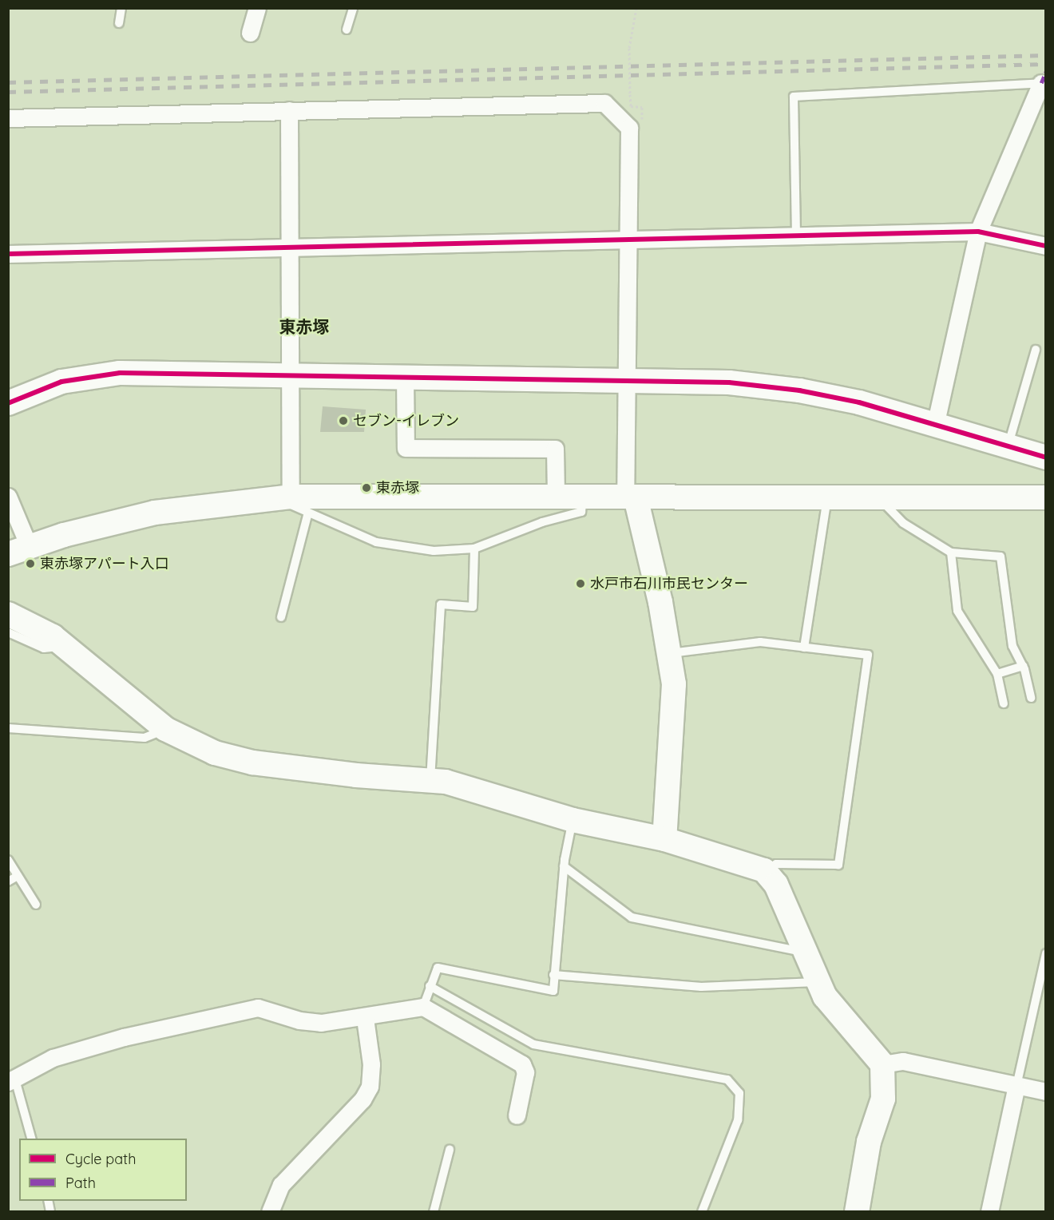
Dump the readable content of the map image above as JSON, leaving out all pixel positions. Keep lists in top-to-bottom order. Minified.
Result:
{"districts":["東赤塚"],"places":["セブン-イレブン","東赤塚","東赤塚アパート入口","水戸市石川市民センター"],"legend":["Cycle path","Path"]}
